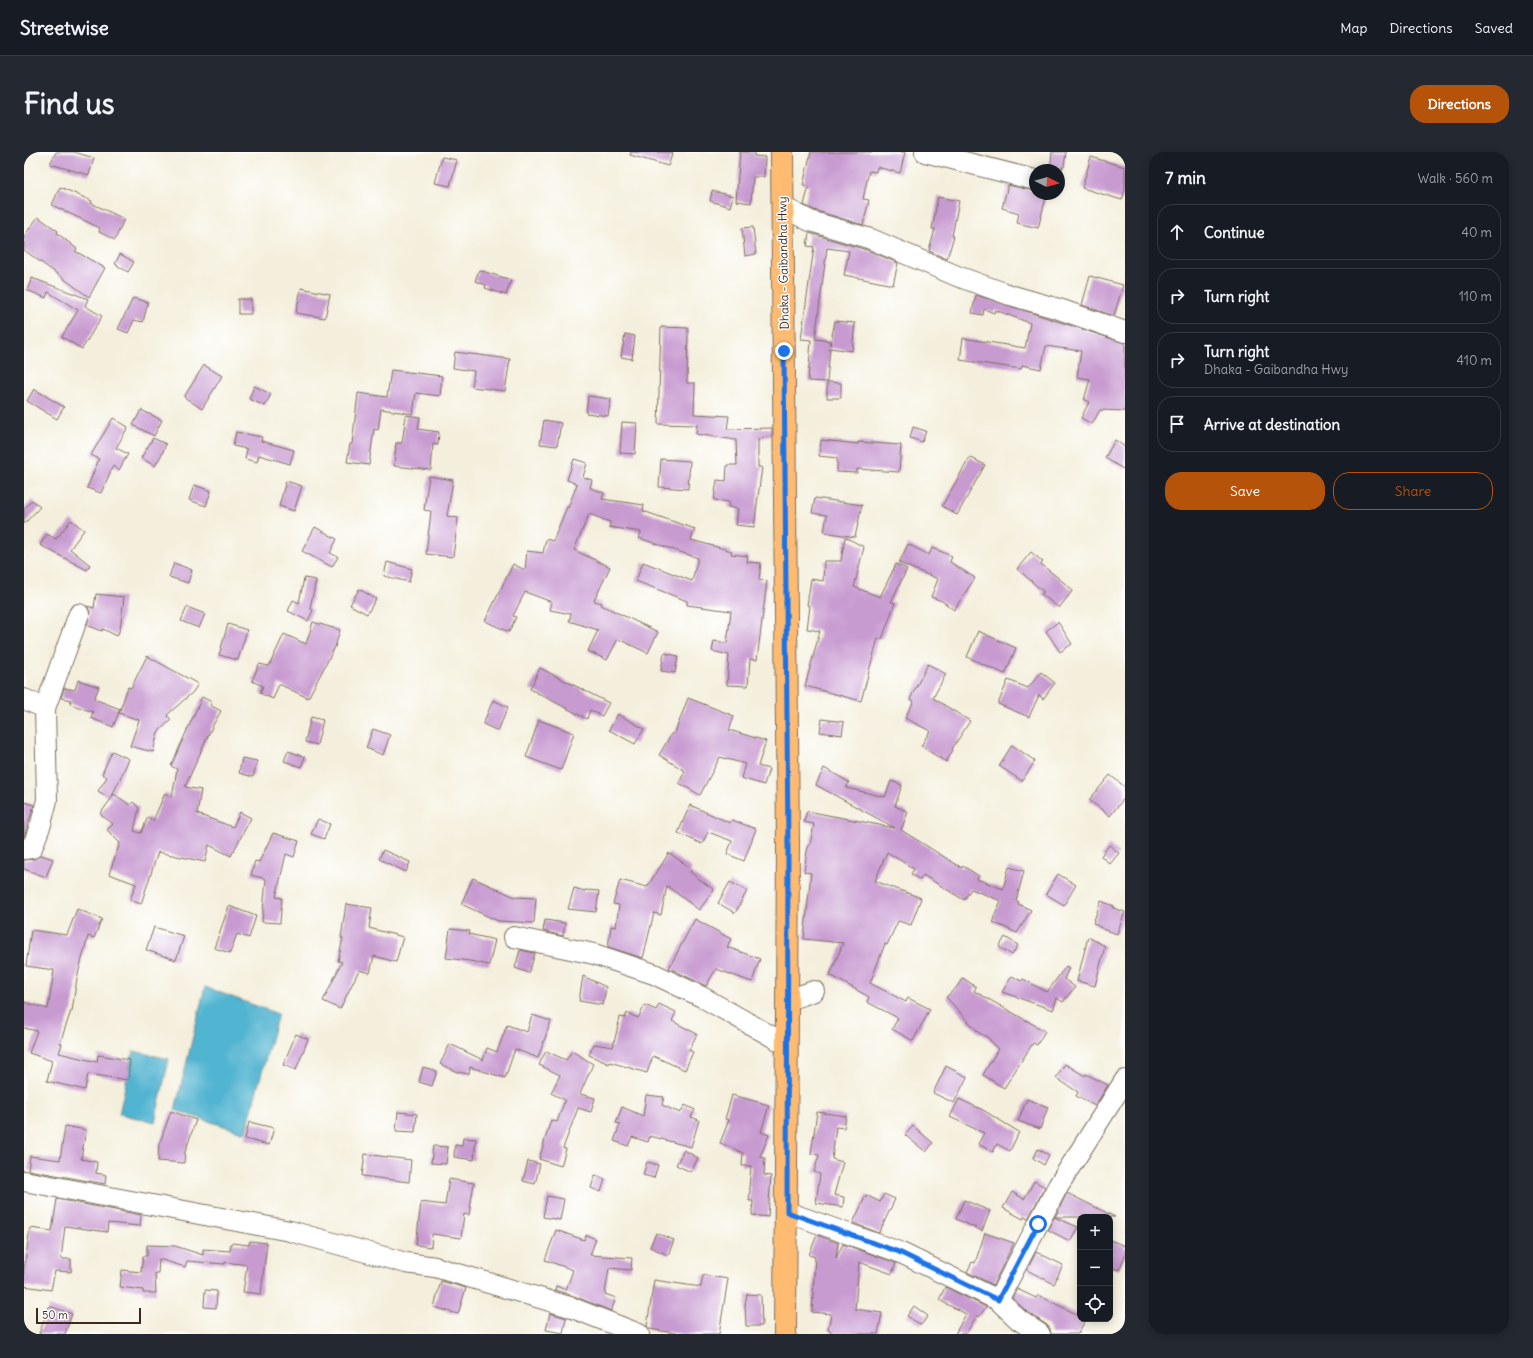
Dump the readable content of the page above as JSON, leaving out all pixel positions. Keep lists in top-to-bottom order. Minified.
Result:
{"streets":{"main road":["Dhaka - Gaibandha Hwy"]},"scale_bar":"50 m","north":"right","page":{"header":"Streetwise","nav":["Map","Directions","Saved"],"buttons":["Directions",["Save","Share"]],"title":"Find us","heading":["7 min","Walk · 560 m"],"list":[["Continue","40 m"],["Turn right","110 m"],["Turn right","Dhaka - Gaibandha Hwy","410 m"],"Arrive at destination"],"map_buttons":["+","−"],"scale":"50 m"}}
